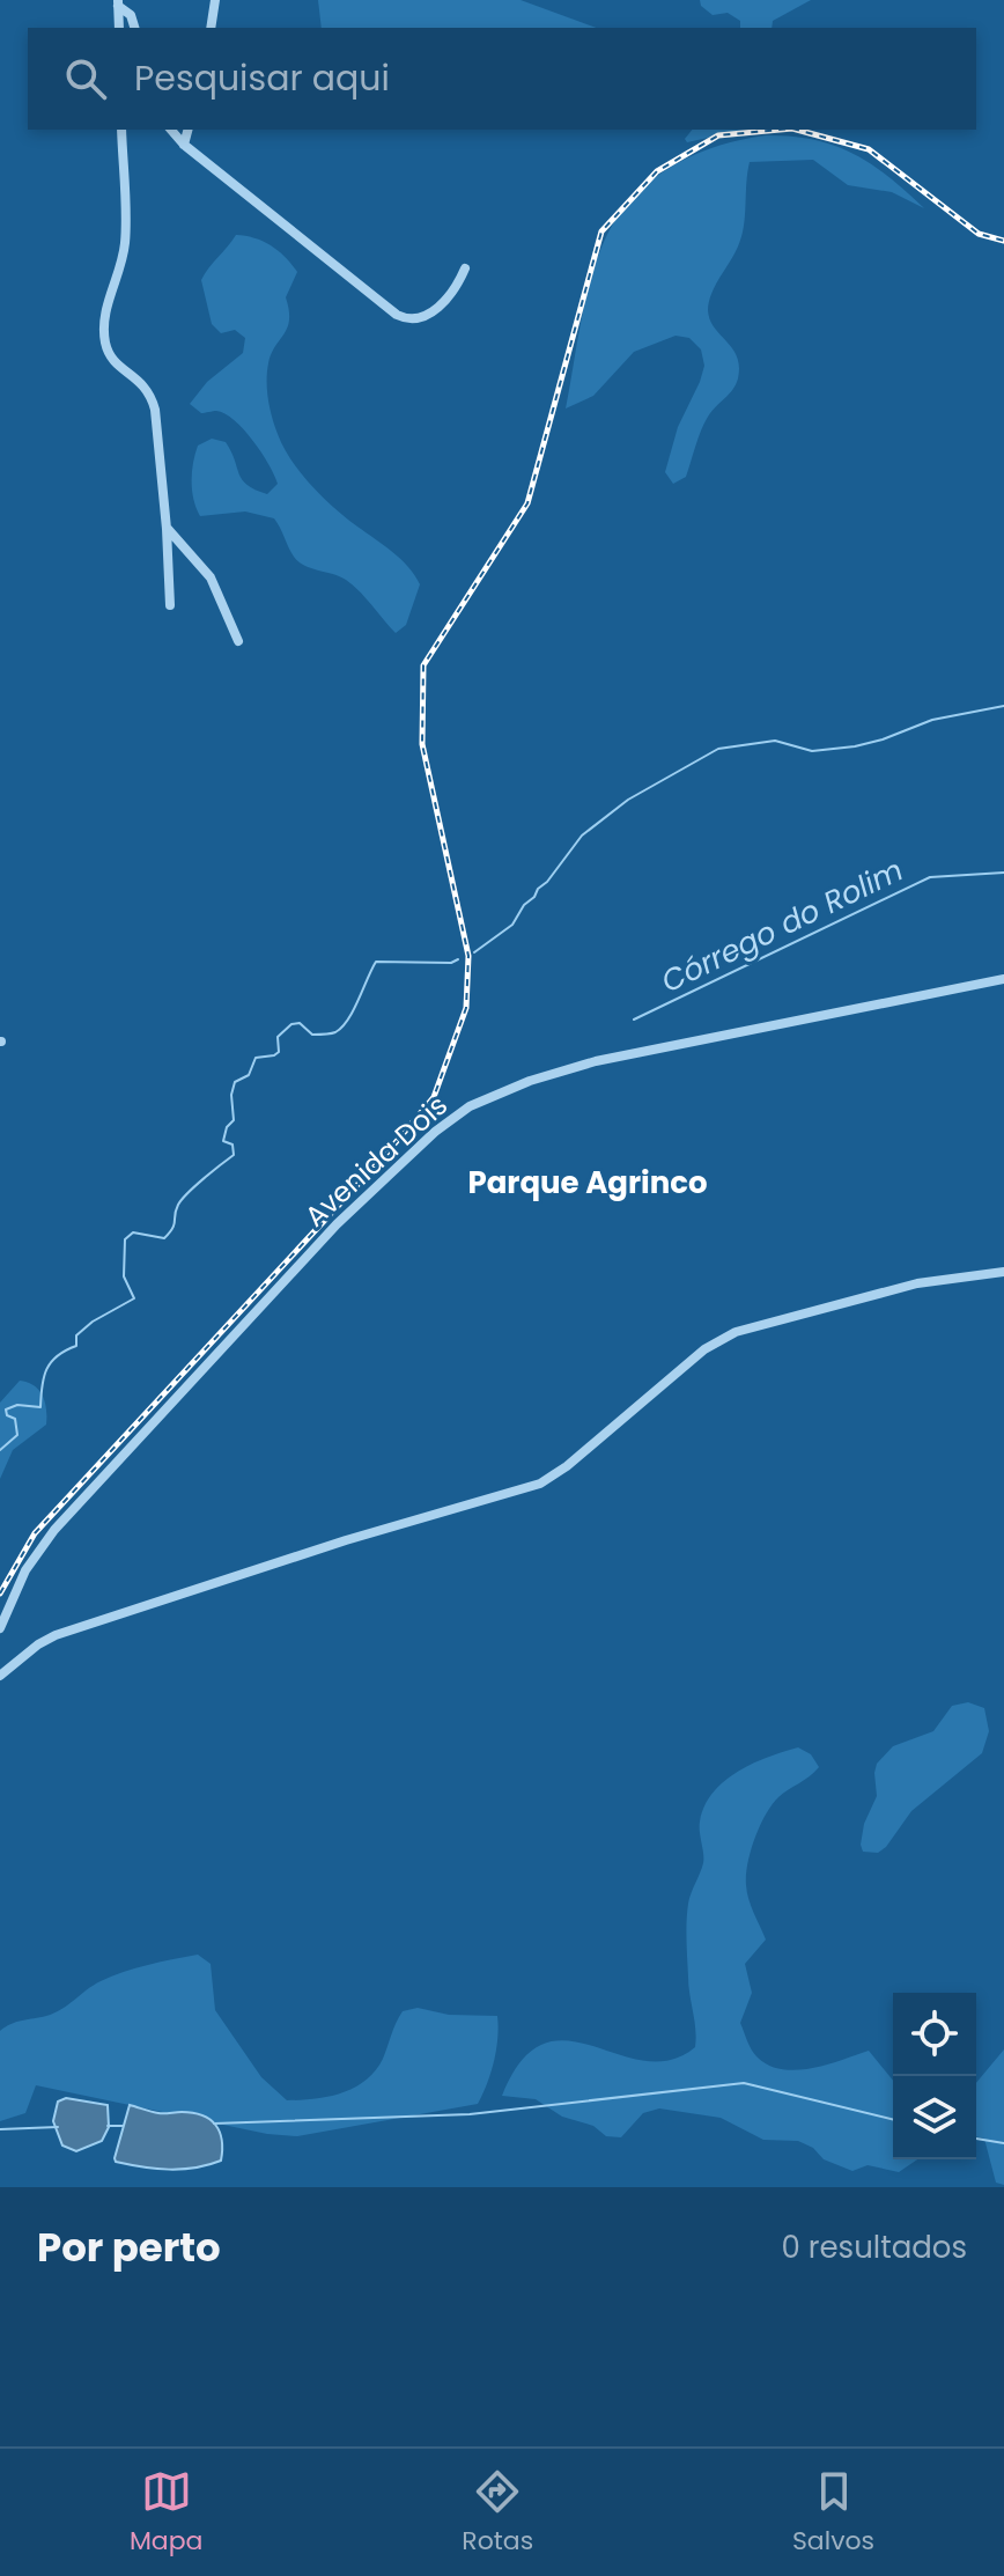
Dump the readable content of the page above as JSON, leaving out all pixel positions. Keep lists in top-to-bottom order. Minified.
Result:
{"streets":{"street":["Avenida Dois"]},"districts":["Parque Agrinco"],"water":["Córrego do Rolim"],"page":{"search":"Pesquisar aqui","heading":["Por perto","0 resultados"],"nav":["Mapa","Rotas","Salvos"]}}
